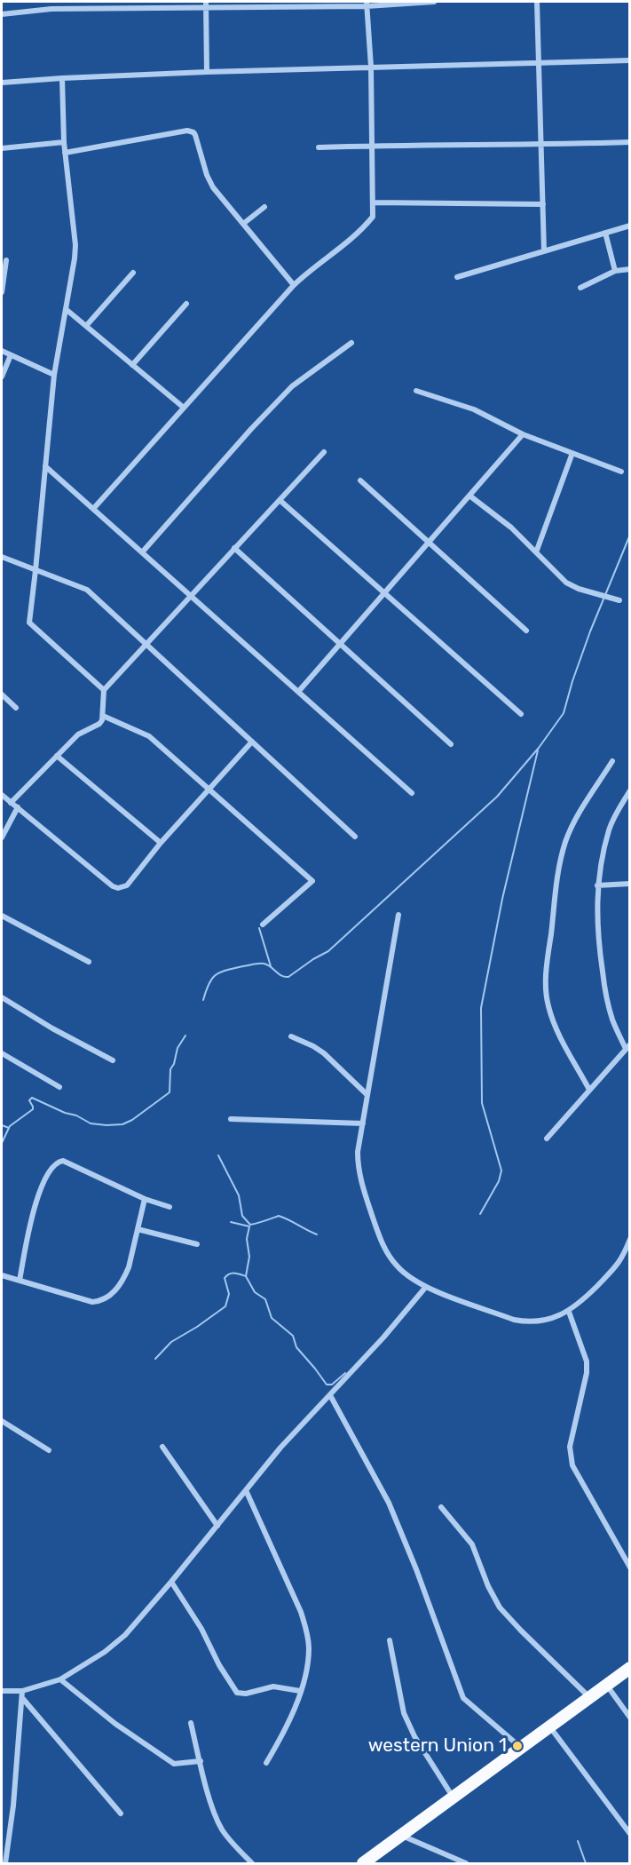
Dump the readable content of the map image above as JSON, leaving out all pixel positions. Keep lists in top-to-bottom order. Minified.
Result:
{"places":["western Union 1"]}
